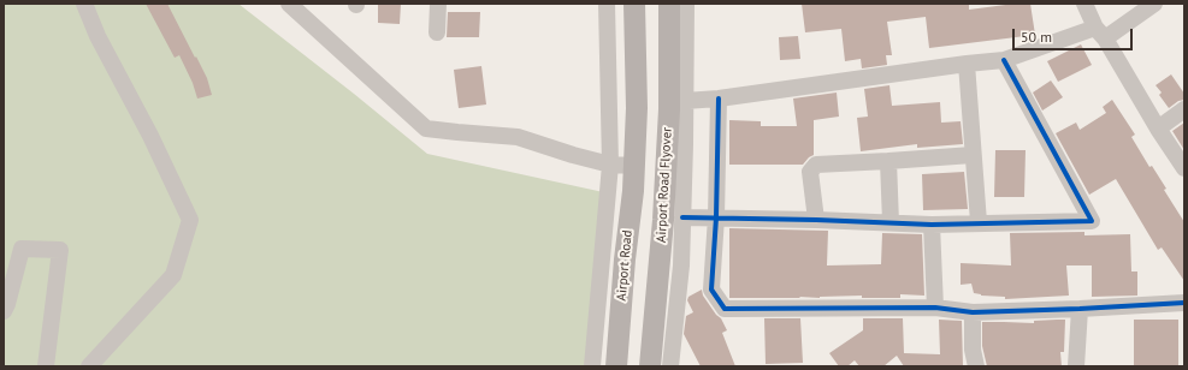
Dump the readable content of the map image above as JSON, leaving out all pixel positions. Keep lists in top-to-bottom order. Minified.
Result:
{"streets":{"main road":["Airport Road Flyover","Airport Road"]},"scale_bar":"50 m"}
